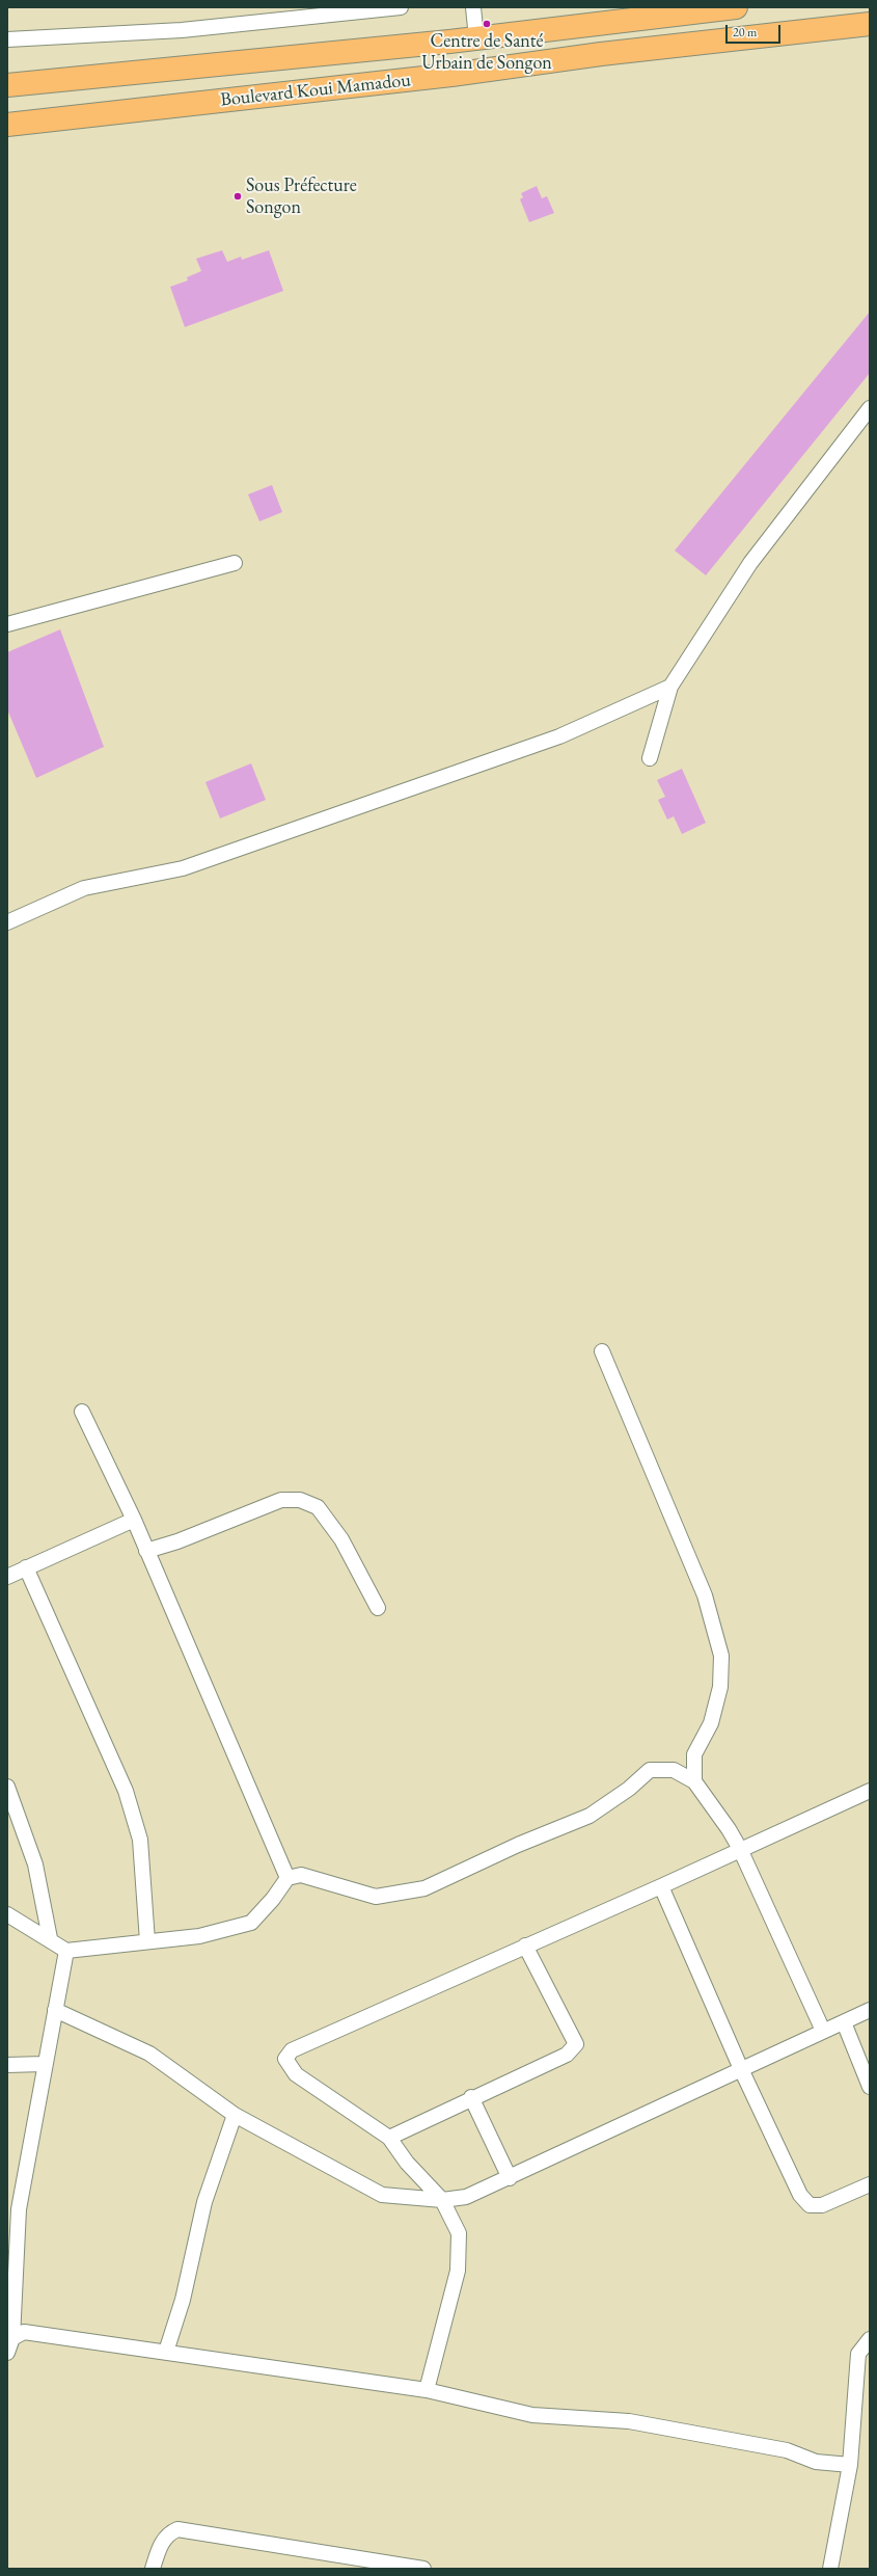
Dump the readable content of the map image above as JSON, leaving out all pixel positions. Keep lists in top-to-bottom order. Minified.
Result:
{"streets":{"main road":["Boulevard Koui Mamadou"]},"places":["Centre de Santé Urbain de Songon","Sous Préfecture Songon"],"scale_bar":"20 m"}
